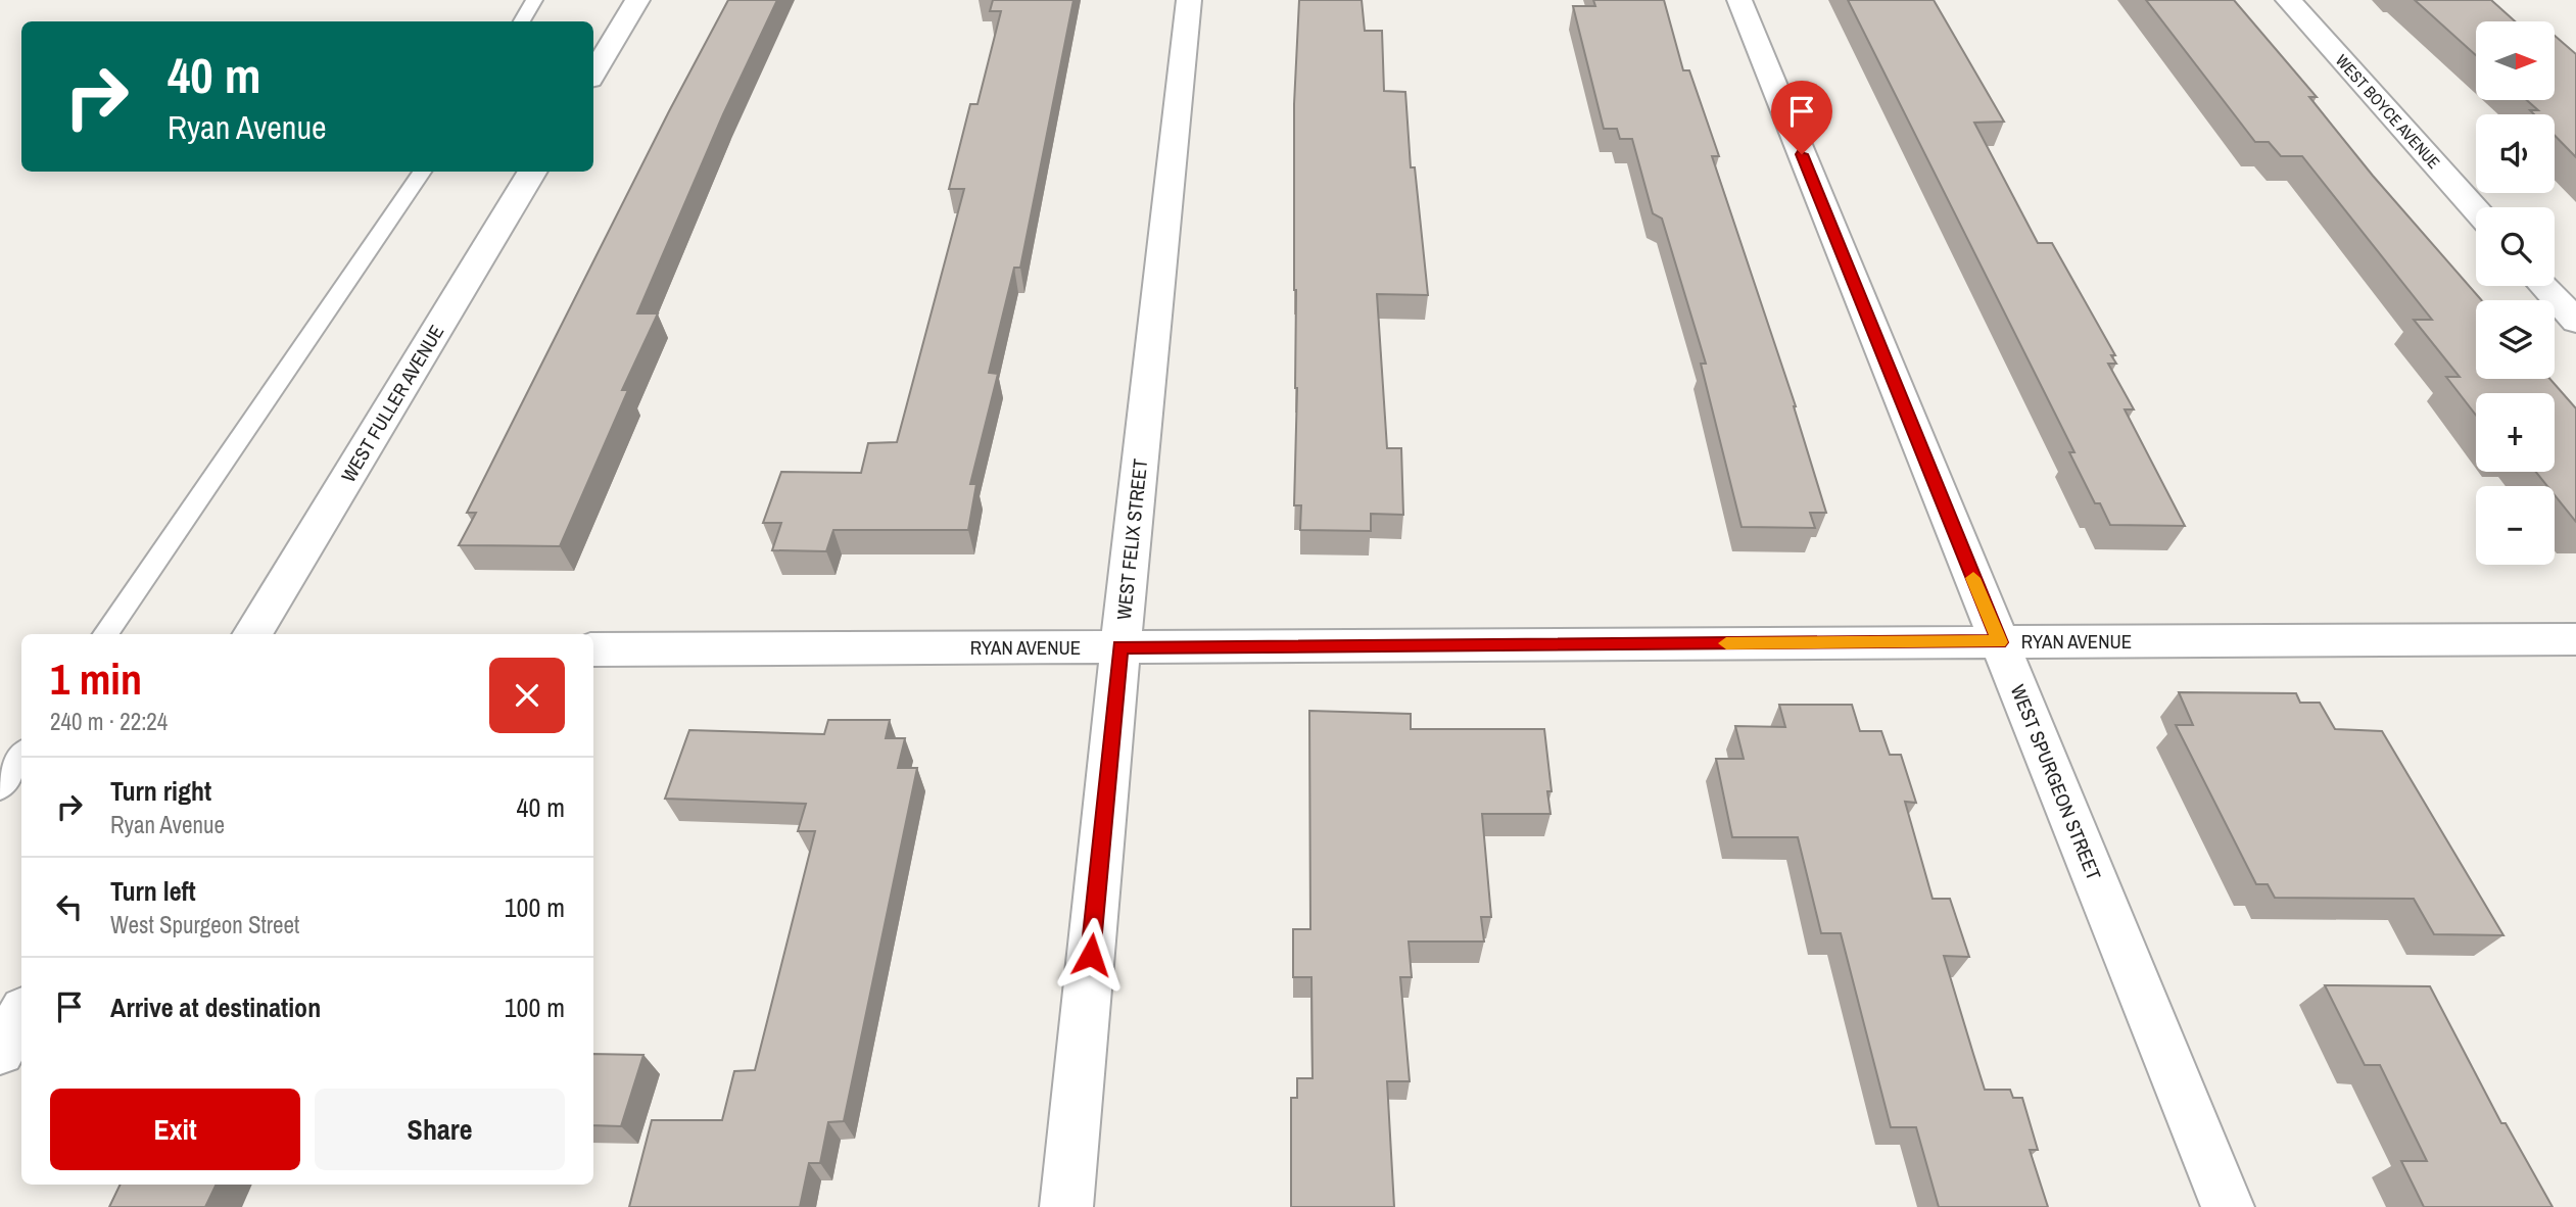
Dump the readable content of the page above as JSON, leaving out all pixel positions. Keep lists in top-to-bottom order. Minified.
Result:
{"streets":{"street":["WEST BOYCE AVENUE","WEST FULLER AVENUE","WEST FELIX STREET","RYAN AVENUE","WEST SPURGEON STREET"]},"crossings":[["WEST FELIX STREET","RYAN AVENUE"],["RYAN AVENUE","WEST SPURGEON STREET"]],"north":"right","page":{"map_buttons":["+","−"],"turn":["40 m","Ryan Avenue"],"heading":["1 min","240 m · 22:24"],"list":[{"name":"Turn right","note":"Ryan Avenue","value":"40 m"},{"name":"Turn left","note":"West Spurgeon Street","value":"100 m"},{"name":"Arrive at destination","value":"100 m"}],"buttons":["Exit","Share"]}}
